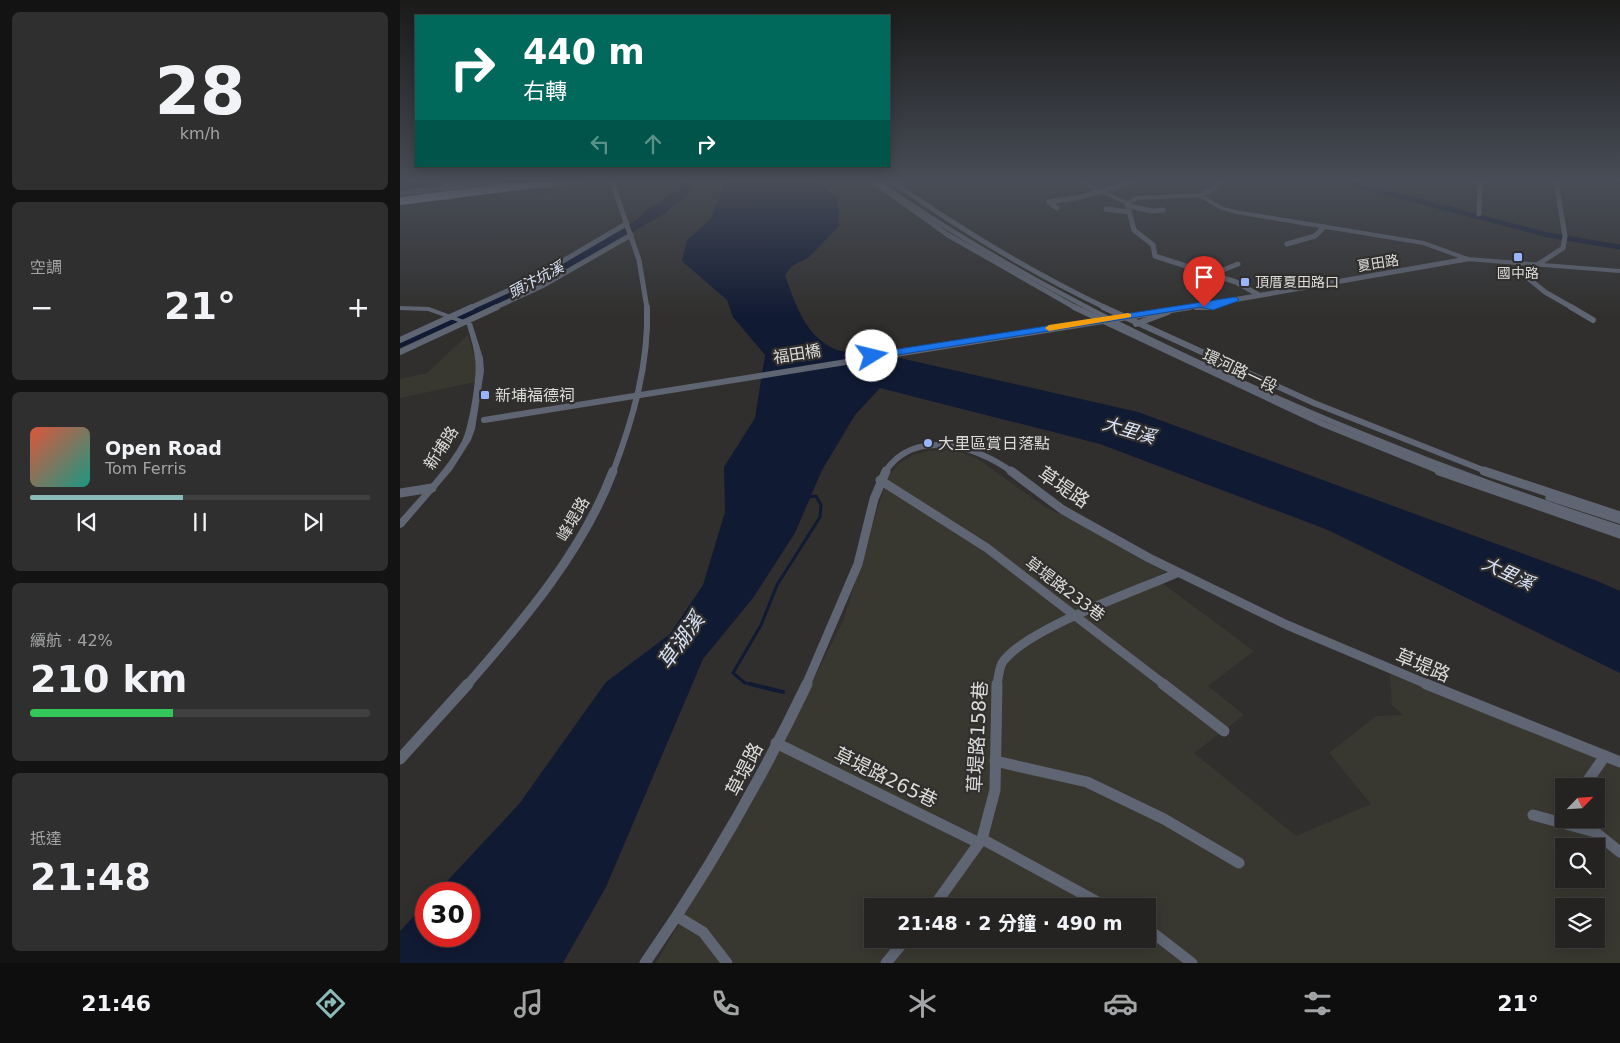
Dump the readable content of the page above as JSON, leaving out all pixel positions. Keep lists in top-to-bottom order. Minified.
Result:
{"streets":{"street":["夏田路","福田橋","環河路一段","新埔路","草堤路","峰堤路","草堤路233巷","草堤路158巷","草堤路265巷"]},"crossings":[["夏田路","福田橋"],["福田橋","新埔路"],["草堤路","草堤路233巷"],["草堤路","草堤路158巷"],["草堤路","草堤路265巷"],["草堤路233巷","草堤路158巷"],["草堤路158巷","草堤路265巷"]],"water":["頭汴坑溪","大里溪","草湖溪"],"places":{"transit":["國中路","頂厝夏田路口","新埔福德祠"],"other":["大里區賞日落點"]},"north":"top right","page":{"tile":[["28","km/h"],"空調",["續航 · 42%","210 km"],["抵達","21:48"]],"turn":["440 m","右轉"],"heat":["−","21°","+"],"song":["Open Road","Tom Ferris"],"limit":"30","trip":"21:48 · 2 分鐘 · 490 m","tabs":["21:46","21°"]}}
